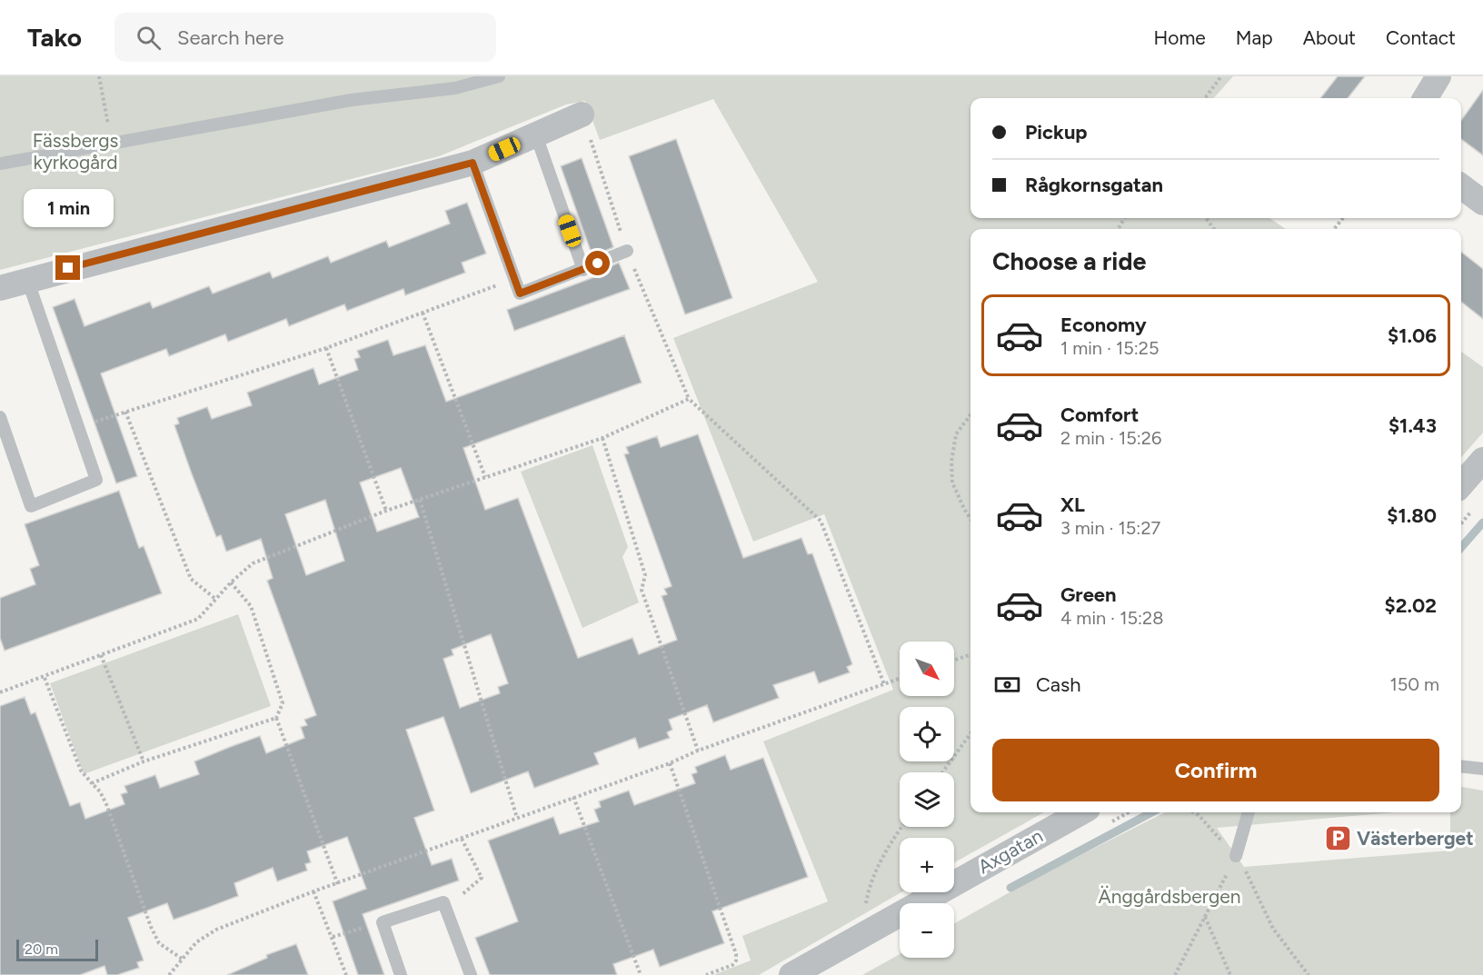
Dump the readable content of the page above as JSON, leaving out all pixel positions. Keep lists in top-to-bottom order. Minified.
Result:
{"streets":{"street":["Axgatan"]},"parks":["Fässbergs kyrkogård","Änggårdsbergen"],"places":{"parking":["Västerberget"]},"scale_bar":"20 m","north":"bottom right","page":{"header":"Tako","search":"Search here","nav":["Home","Map","About","Contact"],"banner":["Pickup","Rågkornsgatan"],"bubble":"1 min","heading":"Choose a ride","list":[{"name":"Economy","note":"1 min · 15:25","value":"$1.06"},{"name":"Comfort","note":"2 min · 15:26","value":"$1.43"},{"name":"XL","note":"3 min · 15:27","value":"$1.80"},{"name":"Green","note":"4 min · 15:28","value":"$2.02"}],"map_buttons":["+","−"],"pay":["Cash","150 m"],"buttons":"Confirm","scale":"20 m"}}
